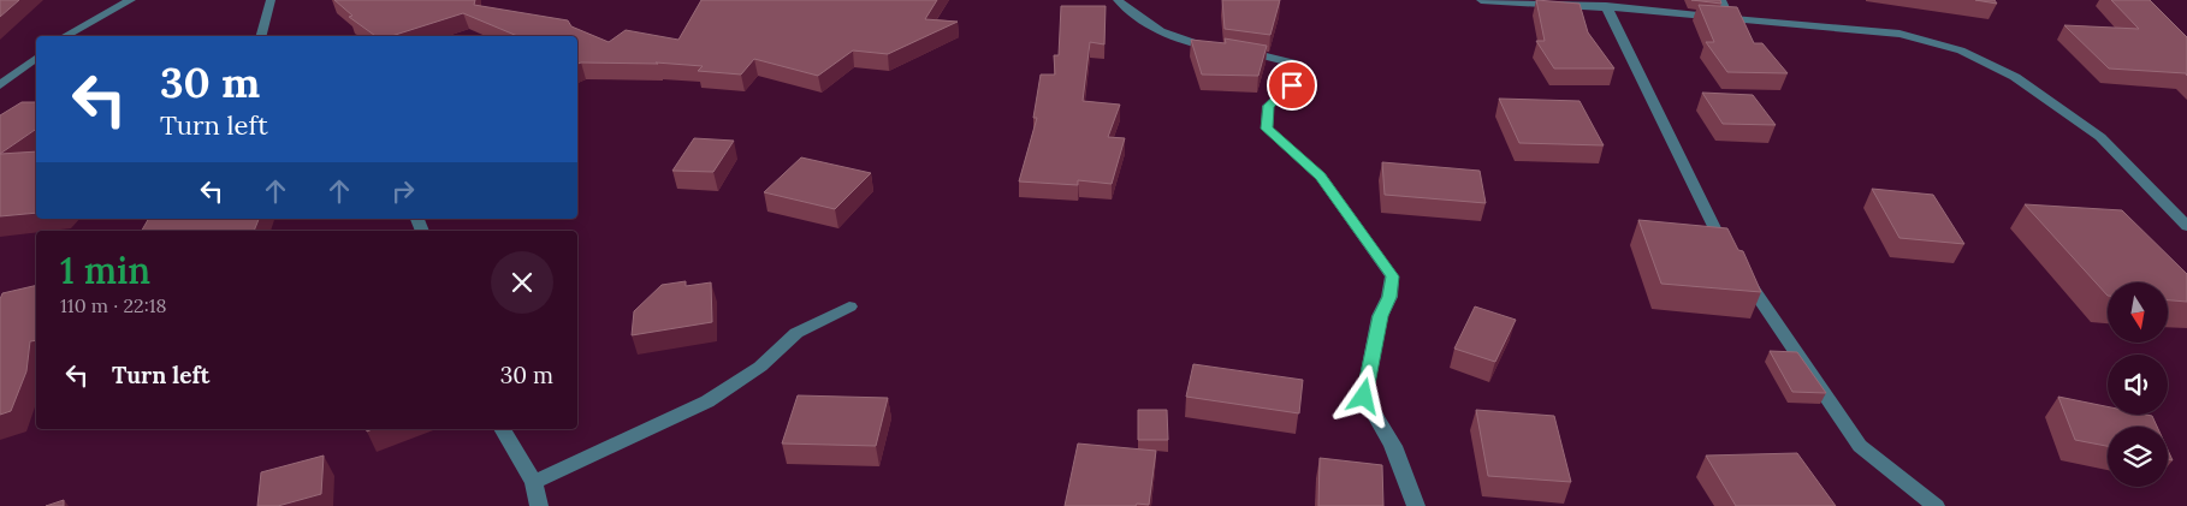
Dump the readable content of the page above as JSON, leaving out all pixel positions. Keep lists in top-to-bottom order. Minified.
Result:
{"north":"bottom","page":{"turn":["30 m","Turn left"],"heading":["1 min","110 m · 22:18"],"list":[{"name":"Turn left","value":"30 m"}]}}
